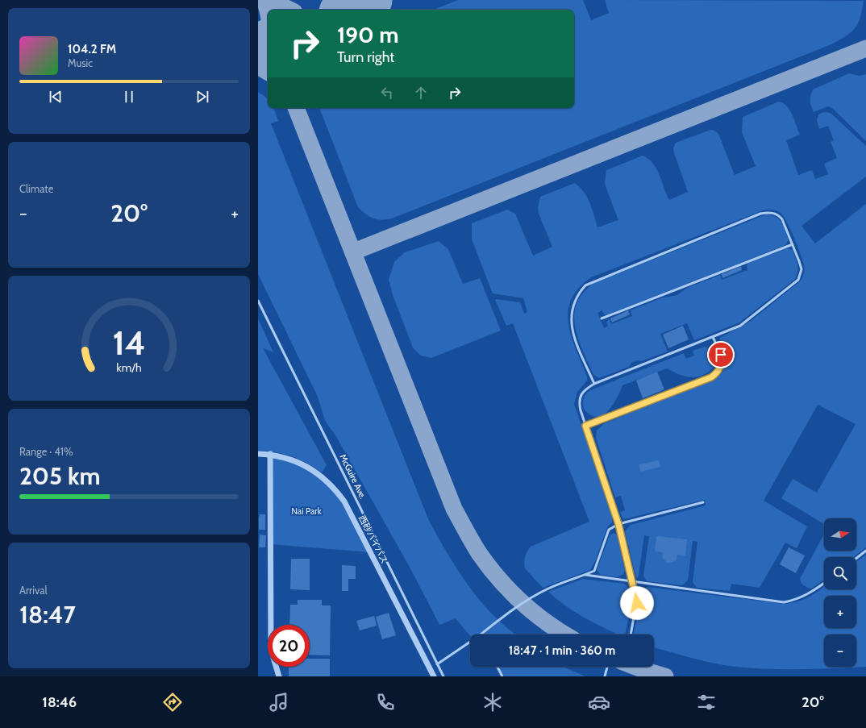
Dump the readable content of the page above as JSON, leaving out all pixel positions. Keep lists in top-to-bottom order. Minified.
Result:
{"streets":{"street":["西砂バイパス"],"lane":["McGuire Ave."]},"parks":["Nai Park"],"north":"right","page":{"turn":["190 m","Turn right"],"song":["104.2 FM","Music"],"tile":["Climate",["Range · 41%","205 km"],["Arrival","18:47"]],"heat":["−","20°","+"],"map_buttons":["+","−"],"limit":"20","trip":"18:47 · 1 min · 360 m","tabs":["18:46","20°"],"gauge":["14","km/h"]}}
